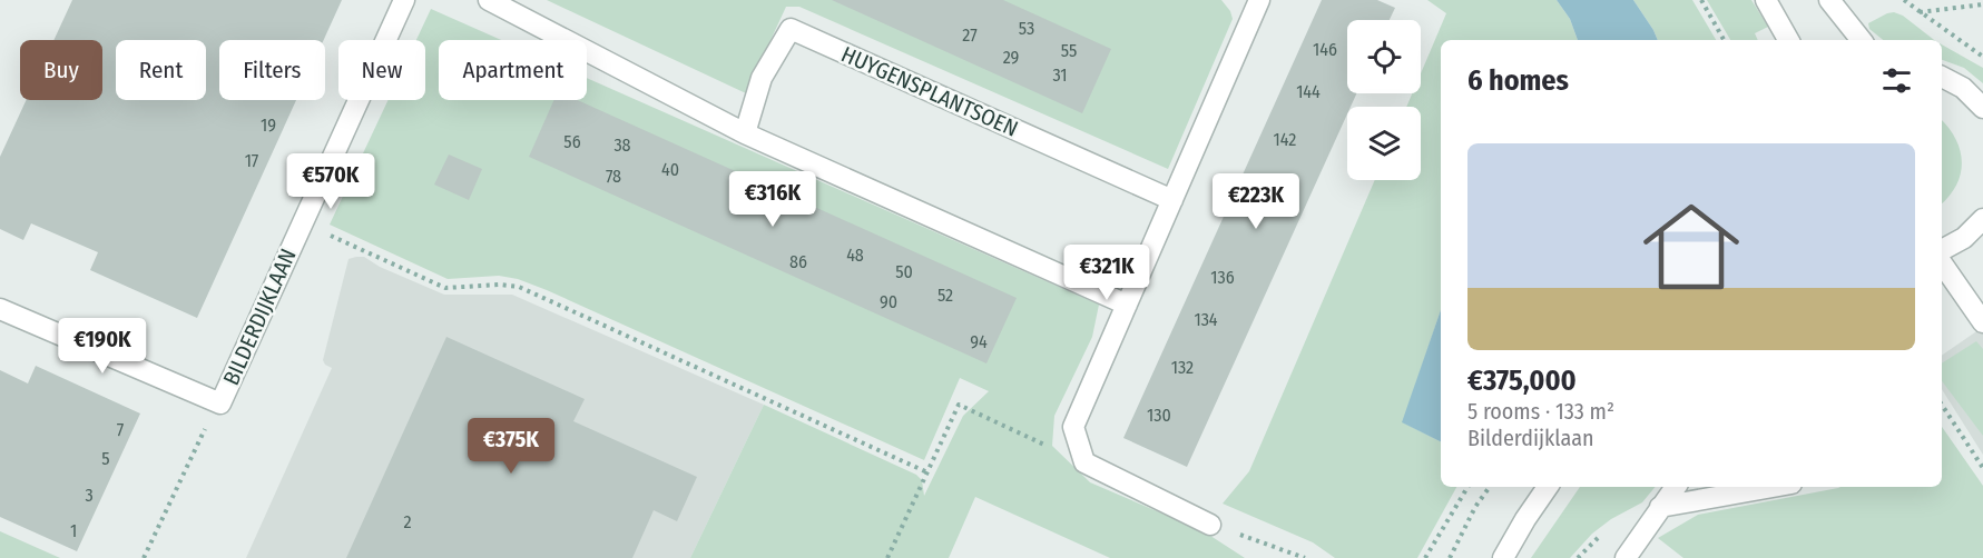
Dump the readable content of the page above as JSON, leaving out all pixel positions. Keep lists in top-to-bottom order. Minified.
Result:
{"streets":{"street":["HUYGENSPLANTSOEN","BILDERDIJKLAAN"]},"house_numbers":["53","27","146","55","29","31","144","19","142","56","38","17","40","78","48","86","50","136","52","90","134","94","132","130","7","5","3","2","1"],"page":{"chip":["Buy","Rent","Filters","New","Apartment"],"heading":"6 homes","list":[{"name":"€375,000","note":"5 rooms · 133 m² · Bilderdijklaan"}],"price":["€570K","€316K","€223K","€321K","€190K","€375K"]}}
